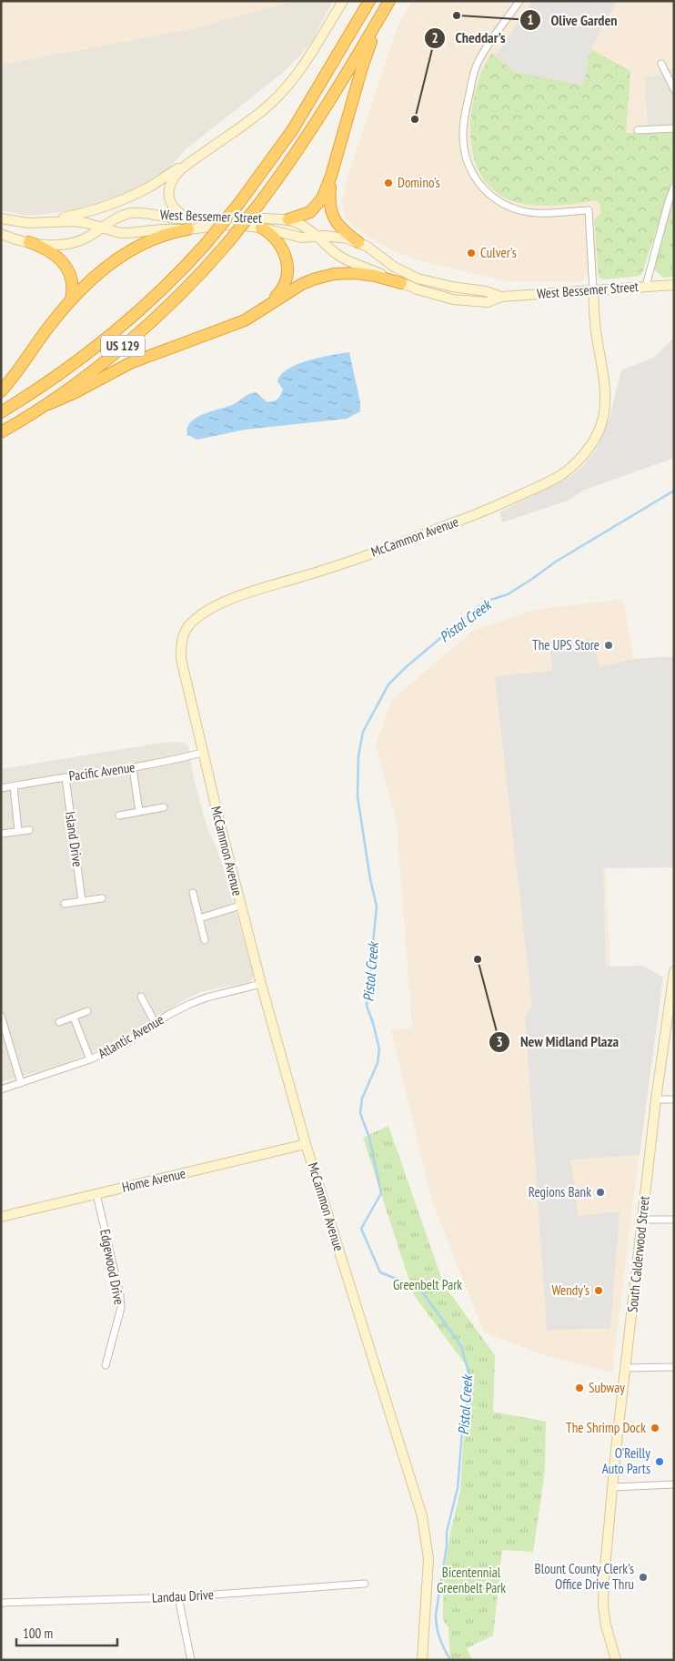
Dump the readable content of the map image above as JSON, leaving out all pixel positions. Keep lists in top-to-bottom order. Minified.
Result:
{"streets":{"highway":["US 129"],"main road":["West Bessemer Street","McCammon Avenue","Home Avenue","South Calderwood Street"],"street":["Pacific Avenue","Island Drive","Atlantic Avenue","Edgewood Drive","Landau Drive"]},"crossings":[["West Bessemer Street","McCammon Avenue"],["McCammon Avenue","Pacific Avenue"],["McCammon Avenue","Atlantic Avenue"],["McCammon Avenue","Home Avenue"],["Pacific Avenue","Island Drive"],["Home Avenue","Edgewood Drive"]],"water":["Pistol Creek"],"parks":["Greenbelt Park","Bicentennial Greenbelt Park"],"places":["Olive Garden","Cheddar's","Domino's","Culver's","The UPS Store","New Midland Plaza","Regions Bank","Wendy's","Subway","The Shrimp Dock","O'Reilly Auto Parts","Blount County Clerk's Office Drive Thru"],"scale_bar":"100 m"}
